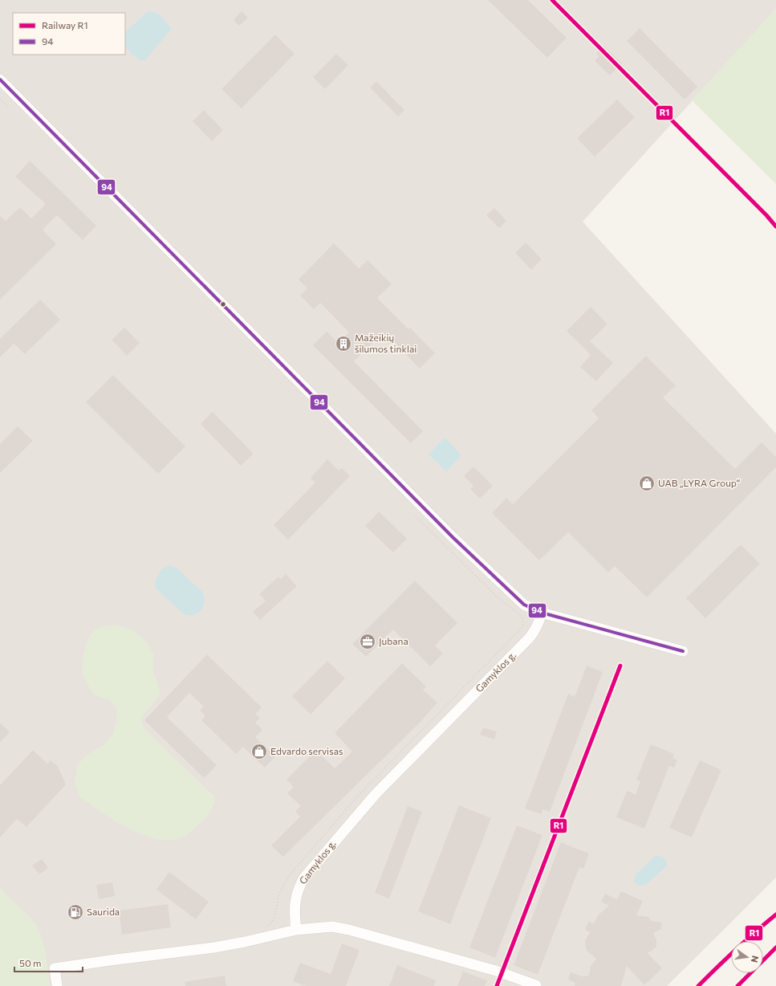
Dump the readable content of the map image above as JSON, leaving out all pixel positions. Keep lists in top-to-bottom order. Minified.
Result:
{"streets":{"street":["Gamyklos g."]},"places":{"building":["Mažeikių šilumos tinklai"],"shop":["UAB „LYRA Group“","Edvardo servisas"],"office":["Jubana"],"fuel station":["Saurida"]},"lines":["rail line R1","transit line 94"],"legend":["Railway R1","94"],"scale_bar":"50 m","north":"right"}
